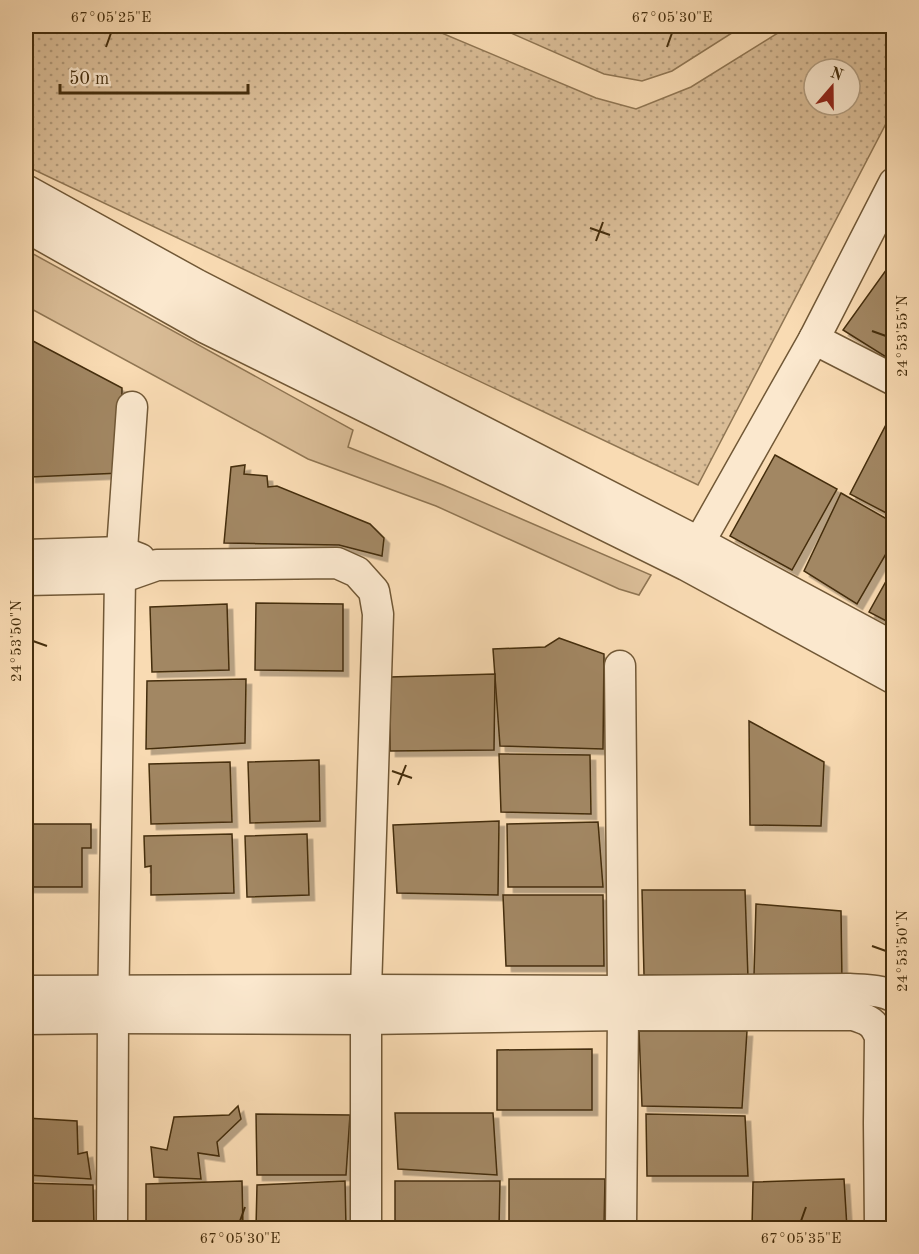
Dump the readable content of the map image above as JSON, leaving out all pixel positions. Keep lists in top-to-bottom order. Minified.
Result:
{"scale_bar":"50 m","north":"top","coordinates":["67°05'25\"E","67°05'30\"E","24°53'55\"N","24°53'50\"N","67°05'35\"E"]}
